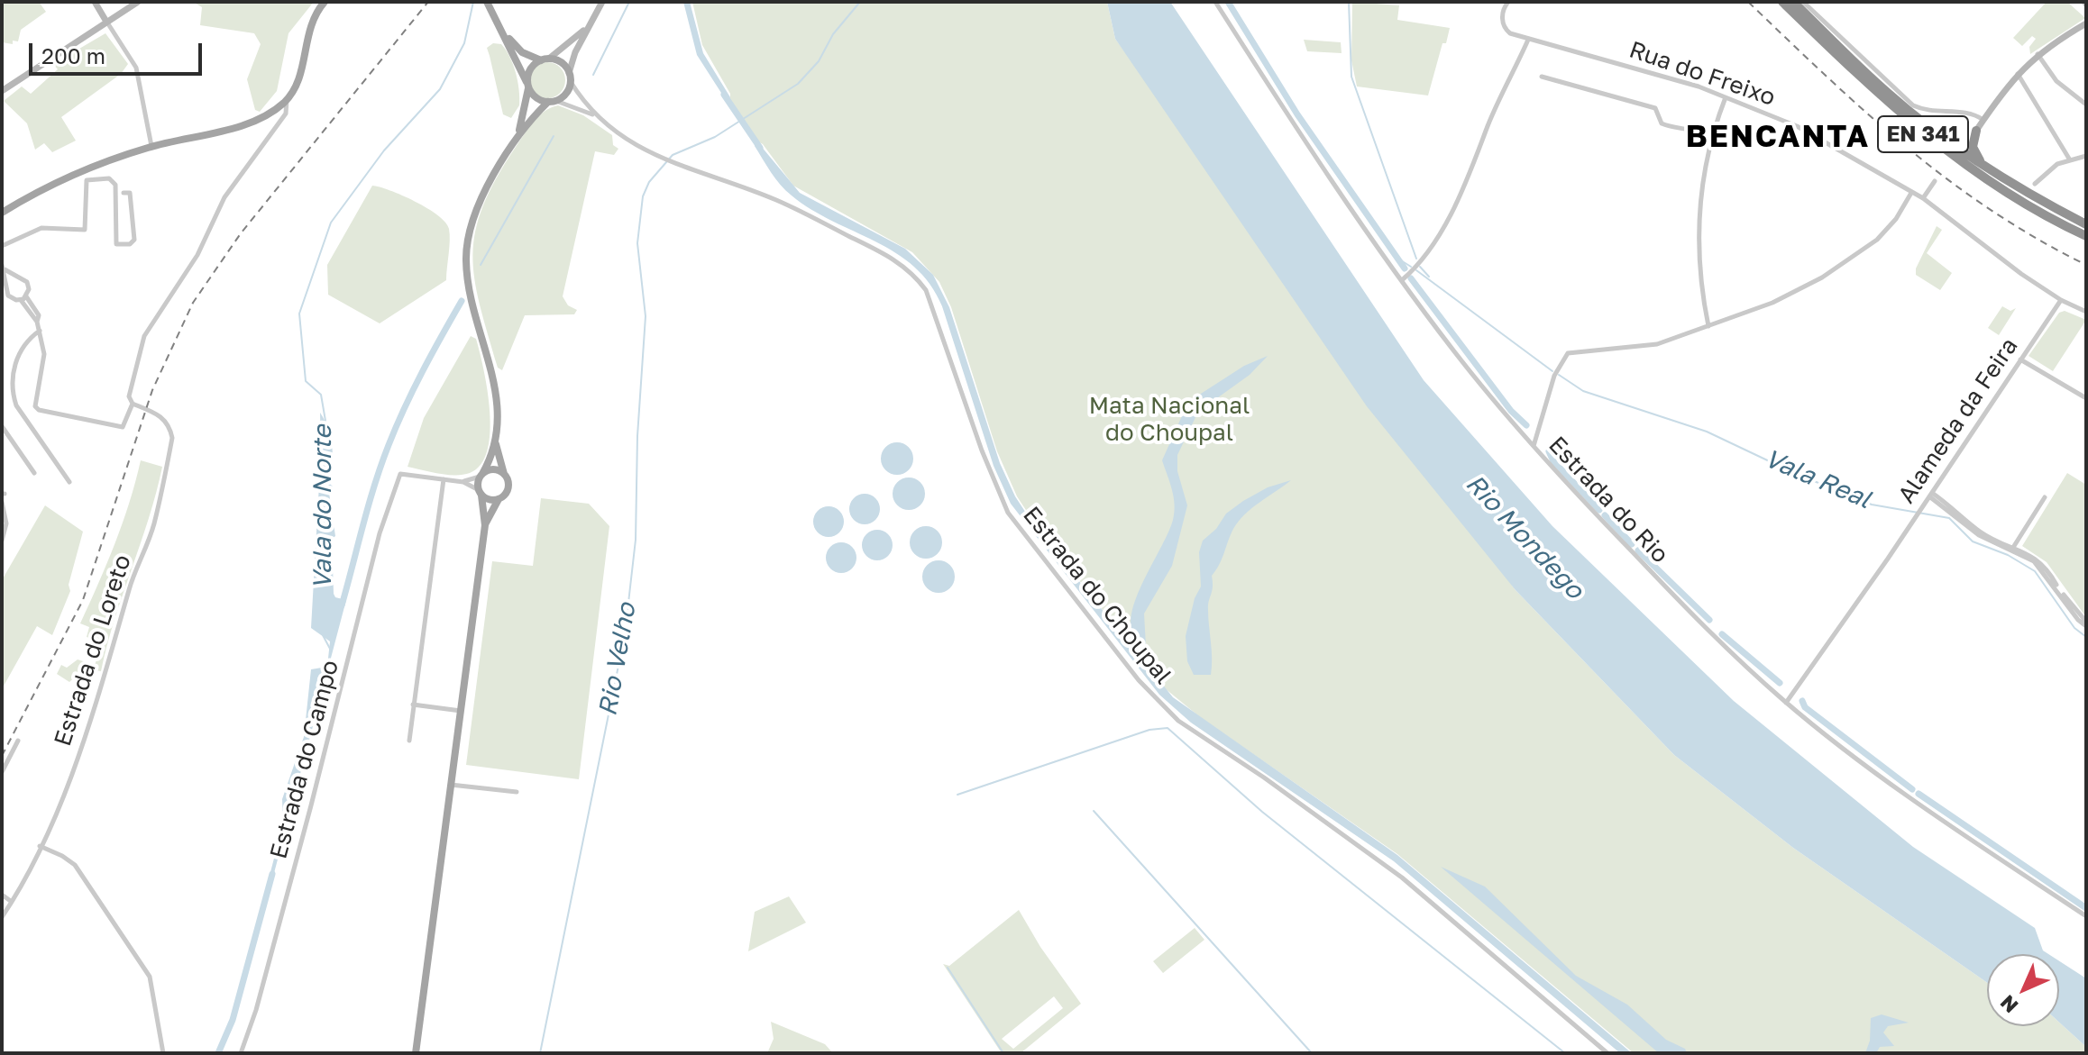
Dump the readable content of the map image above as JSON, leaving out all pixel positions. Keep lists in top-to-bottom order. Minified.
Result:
{"streets":{"highway":["EN 341"],"street":["Rua do Freixo","Alameda da Feira","Estrada do Rio","Estrada do Choupal","Estrada do Loreto","Estrada do Campo"]},"crossings":[["Rua do Freixo","Alameda da Feira"],["Alameda da Feira","Estrada do Rio"]],"districts":["BENCANTA"],"water":["Vala Real","Vala do Norte","Rio Mondego","Rio Velho"],"parks":["Mata Nacional do Choupal"],"scale_bar":"200 m","north":"bottom left"}
